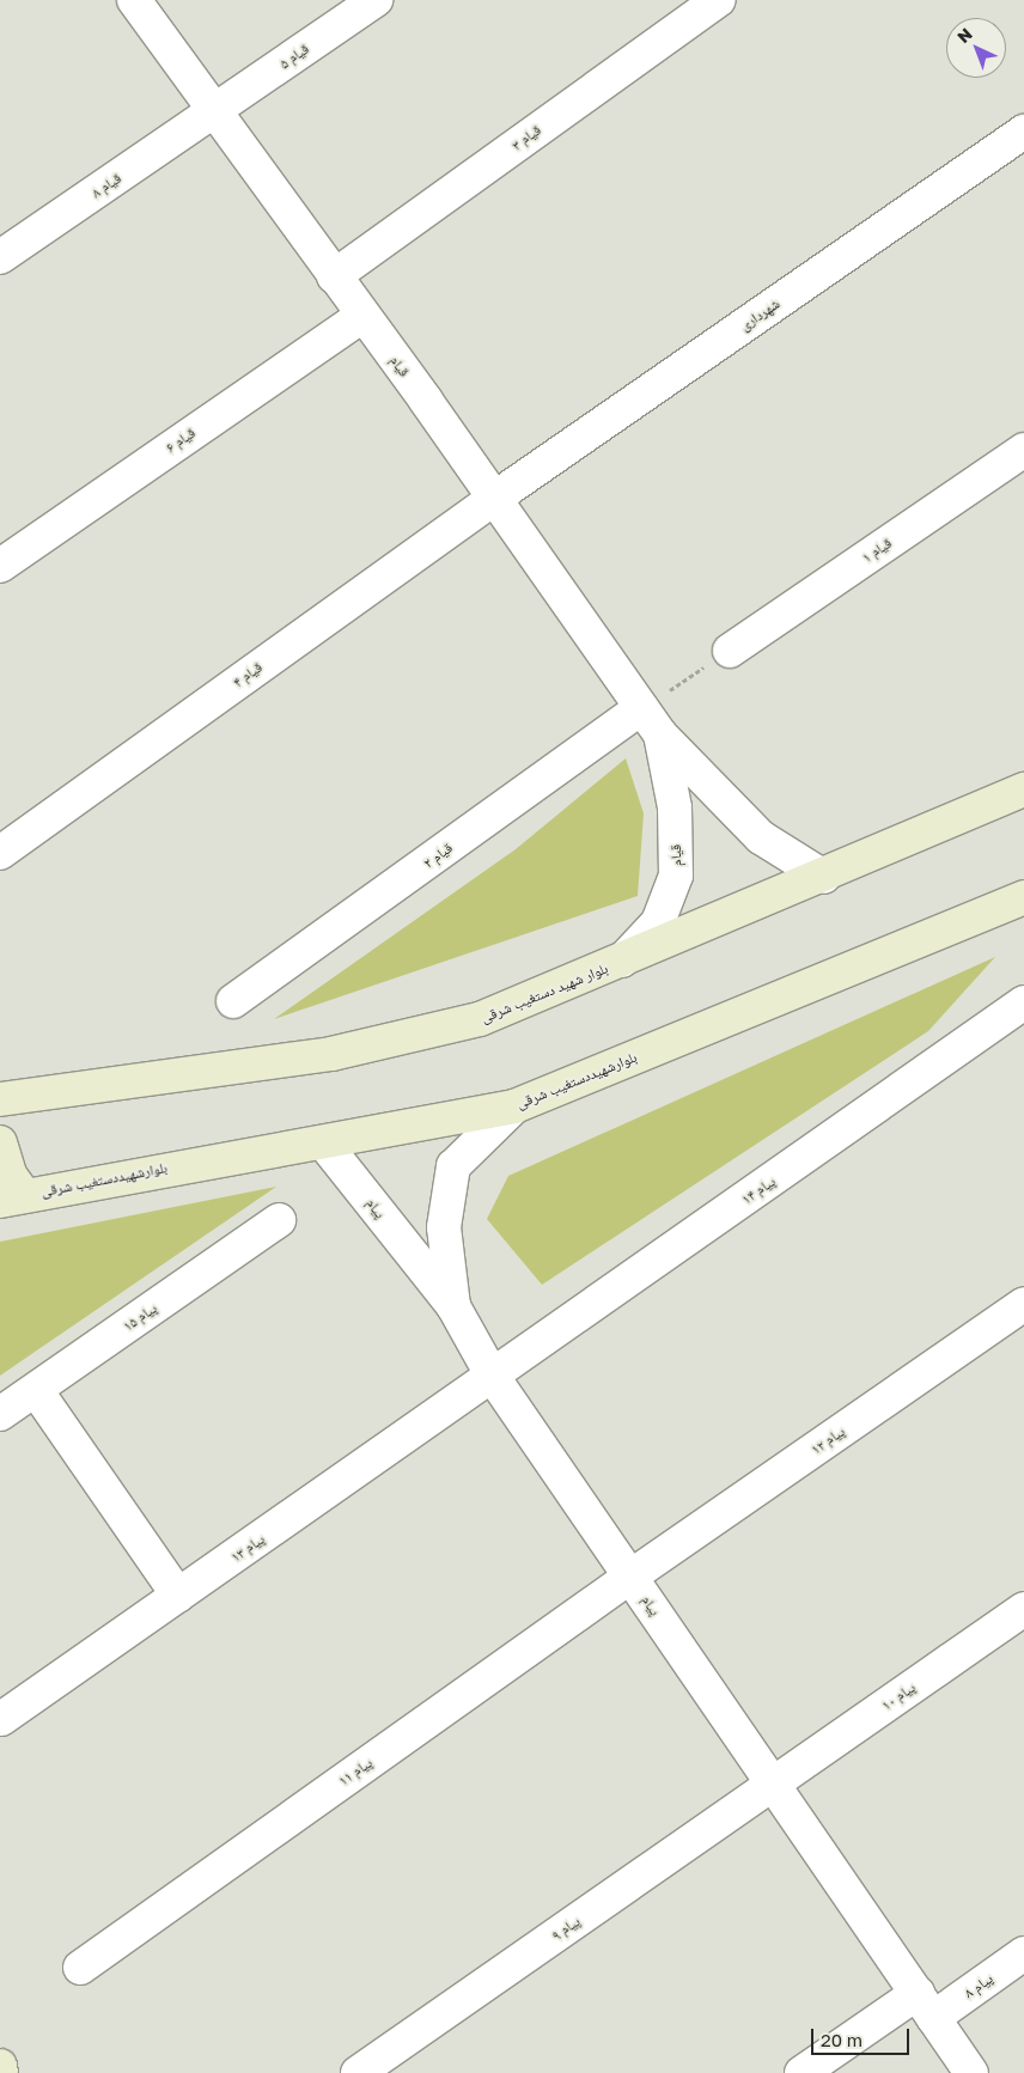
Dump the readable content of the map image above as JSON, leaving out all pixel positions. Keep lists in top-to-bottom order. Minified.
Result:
{"streets":{"main road":["بلوار شهید دستغیب شرقی","بلوارشهیددستغیب شرقی"],"street":["قیام ۵","قیام ۳","قیام ۸","شهرداری","قیام","قیام ۶","قیام ۱","قیام ۴","قیام ۲","پیام ۱۴","پیام","پيام ۱۵","پیام ۱۲","پیام ۱۳","پیام ۱۰","پیام ۱۱","پیام ۹","پیام ۸"]},"crossings":[["قیام ۵","قیام ۸"],["قیام ۵","قیام"],["قیام ۳","قیام"],["قیام ۸","قیام"],["شهرداری","قیام"],["شهرداری","قیام ۴"],["قیام","قیام ۶"],["قیام","قیام ۴"],["قیام","قیام ۲"],["قیام","بلوار شهید دستغیب شرقی"],["بلوارشهیددستغیب شرقی","پیام"],["پیام ۱۴","پیام"],["پیام ۱۴","پیام ۱۳"],["پیام","پیام ۱۲"],["پیام","پیام ۱۳"],["پیام","پیام ۱۰"],["پیام","پیام ۱۱"],["پیام","پیام ۹"],["پیام","پیام ۸"],["پیام ۱۲","پیام ۱۱"],["پیام ۱۰","پیام ۹"]],"scale_bar":"20 m","north":"top left"}
